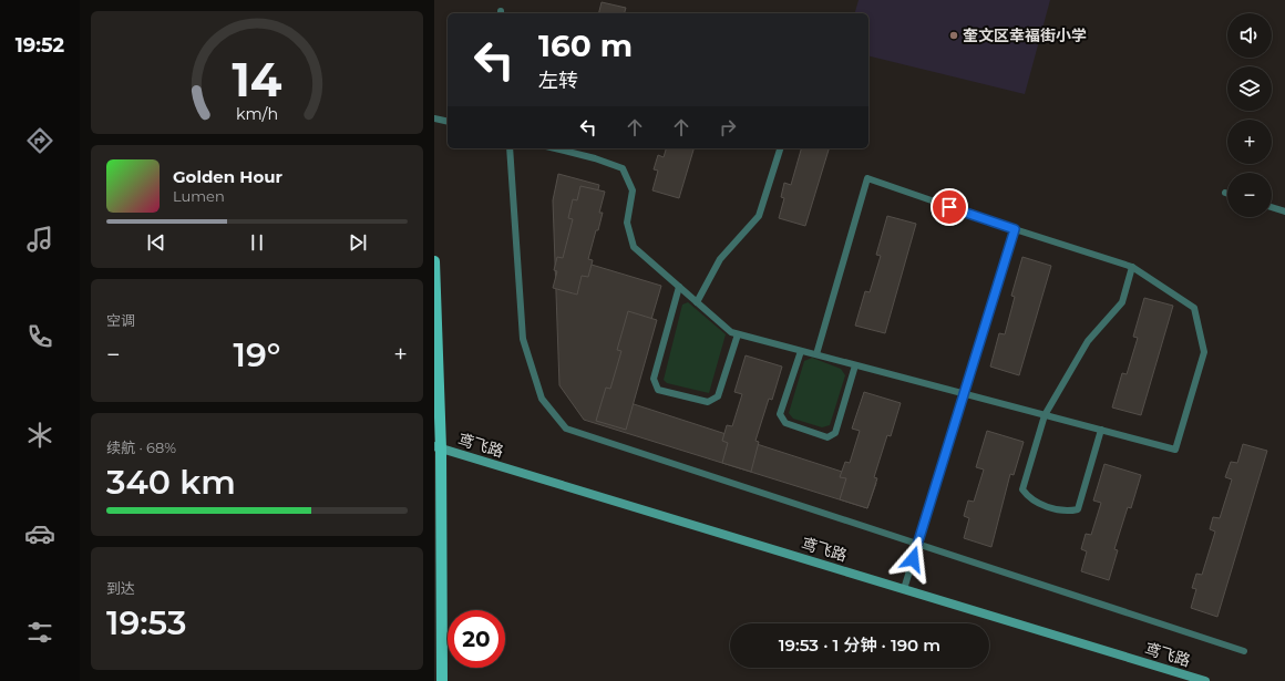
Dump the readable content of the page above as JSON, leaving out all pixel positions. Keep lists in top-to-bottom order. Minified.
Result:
{"streets":{"street":["鸢飞路"]},"places":["奎文区幸福街小学"],"page":{"tabs":"19:52","map_buttons":["+","−"],"turn":["160 m","左转"],"song":["Golden Hour","Lumen"],"tile":["空调",["续航 · 68%","340 km"],["到达","19:53"]],"heat":["−","19°","+"],"limit":"20","trip":"19:53 · 1 分钟 · 190 m","gauge":["14","km/h"]}}
